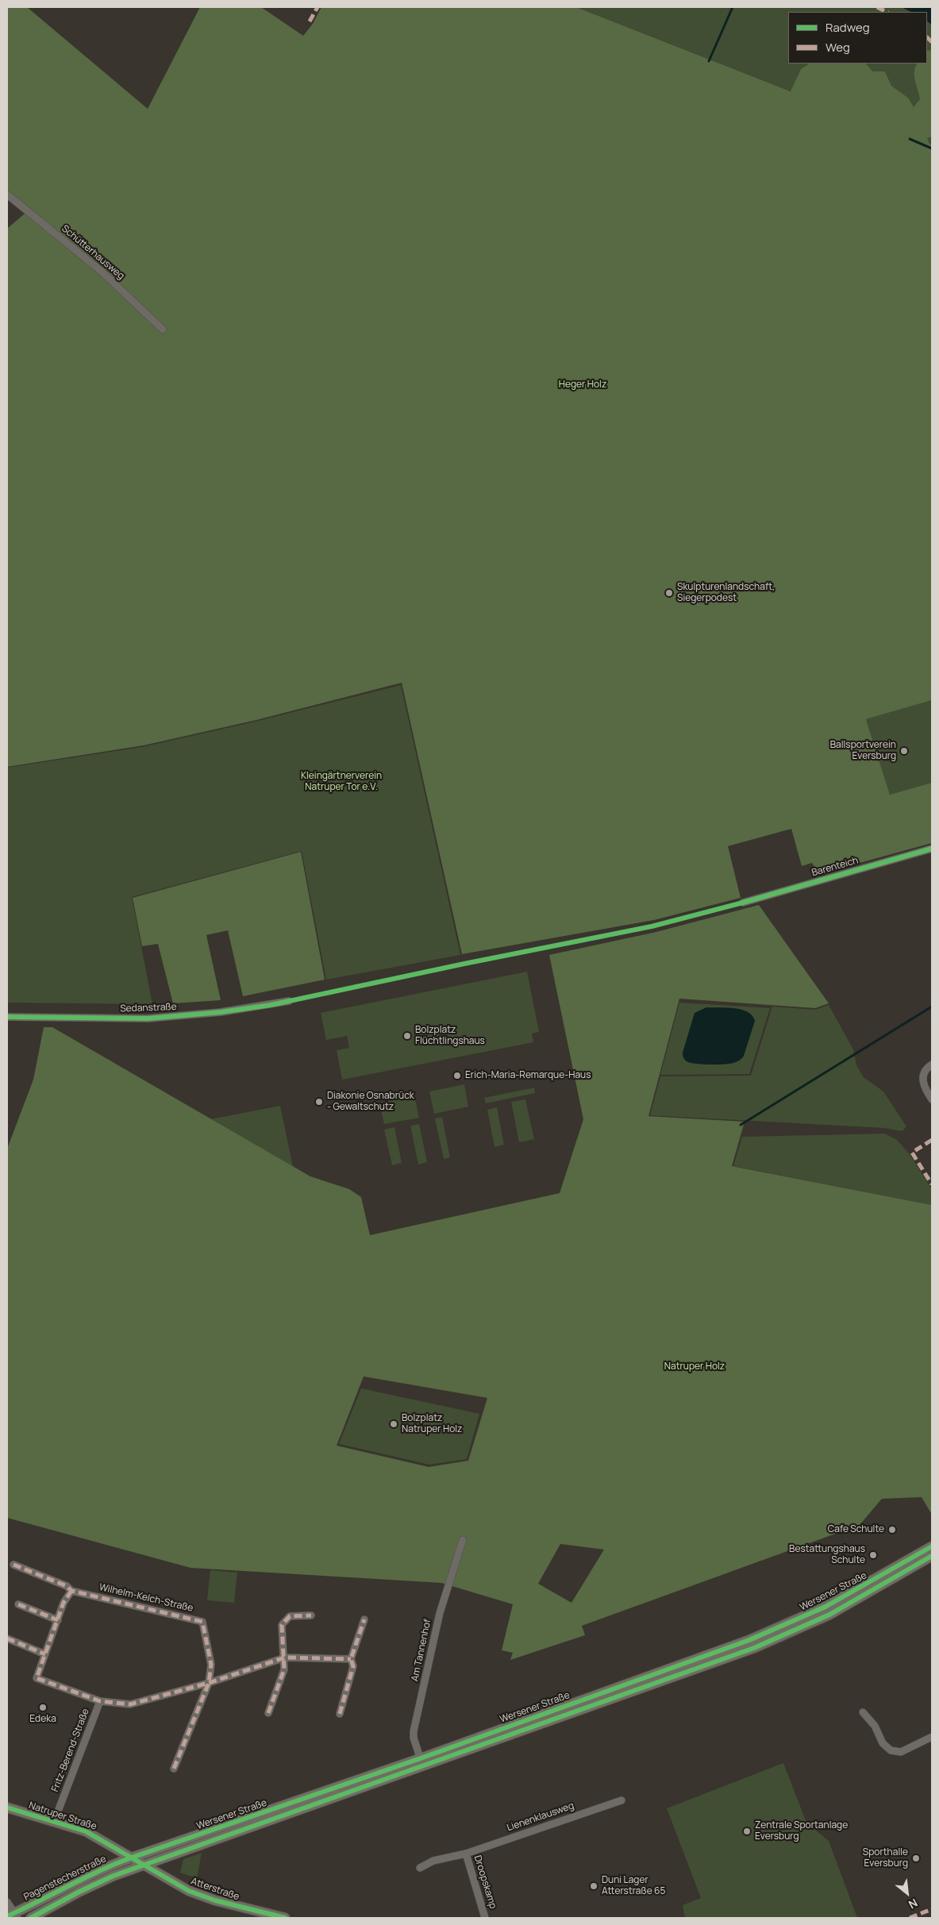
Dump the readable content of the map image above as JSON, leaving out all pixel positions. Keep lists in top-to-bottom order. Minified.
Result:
{"streets":{"main road":["Wersener Straße","Natruper Straße","Pagenstecherstraße","Atterstraße"],"street":["Schütterhausweg","Barenteich","Sedanstraße","Wilhelm-Kelch-Straße","Am Tannenhof","Fritz-Berend-Straße","Lienenklausweg","Droopskamp"]},"crossings":[["Wersener Straße","Am Tannenhof"],["Wersener Straße","Natruper Straße"],["Wersener Straße","Pagenstecherstraße"],["Wersener Straße","Atterstraße"],["Wilhelm-Kelch-Straße","Fritz-Berend-Straße"],["Fritz-Berend-Straße","Natruper Straße"],["Natruper Straße","Pagenstecherstraße"],["Natruper Straße","Atterstraße"],["Lienenklausweg","Droopskamp"],["Pagenstecherstraße","Atterstraße"]],"parks":["Heger Holz","Kleingärtnerverein Natruper Tor e.V.","Natruper Holz"],"places":["Skulpturenlandschaft, Siegerpodest","Ballsportverein Eversburg","Bolzplatz Flüchtlingshaus","Erich-Maria-Remarque-Haus","Diakonie Osnabrück - Gewaltschutz","Bolzplatz Natruper Holz","Cafe Schulte","Bestattungshaus Schulte","Edeka","Zentrale Sportanlage Eversburg","Sporthalle Eversburg","Duni Lager Atterstraße 65"],"legend":["Radweg","Weg"],"north":"bottom right"}
